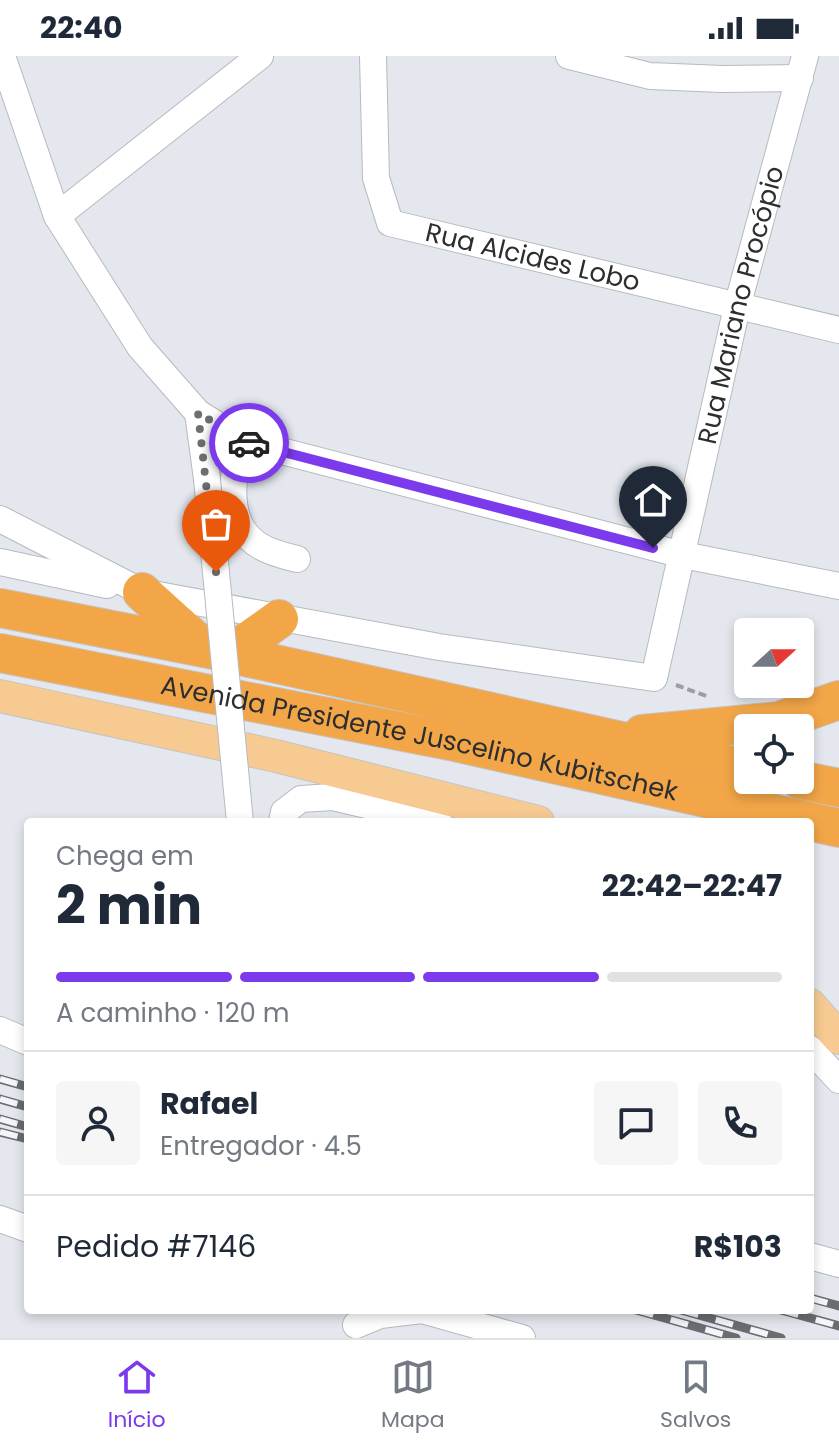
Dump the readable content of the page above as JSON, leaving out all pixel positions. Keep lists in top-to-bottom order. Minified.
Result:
{"streets":{"highway":["Avenida Presidente Juscelino Kubitschek"],"street":["Rua Alcides Lobo","Rua Mariano Procópio"]},"crossings":[["Rua Alcides Lobo","Rua Mariano Procópio"]],"north":"right","page":{"status":"22:40","heading":["2 min","Chega em","22:42–22:47"],"panel":["Rafael","Entregador · 4.5","Pedido #7146","R$103"],"bar":"A caminho · 120 m","tabs":["Início","Mapa","Salvos"]}}
